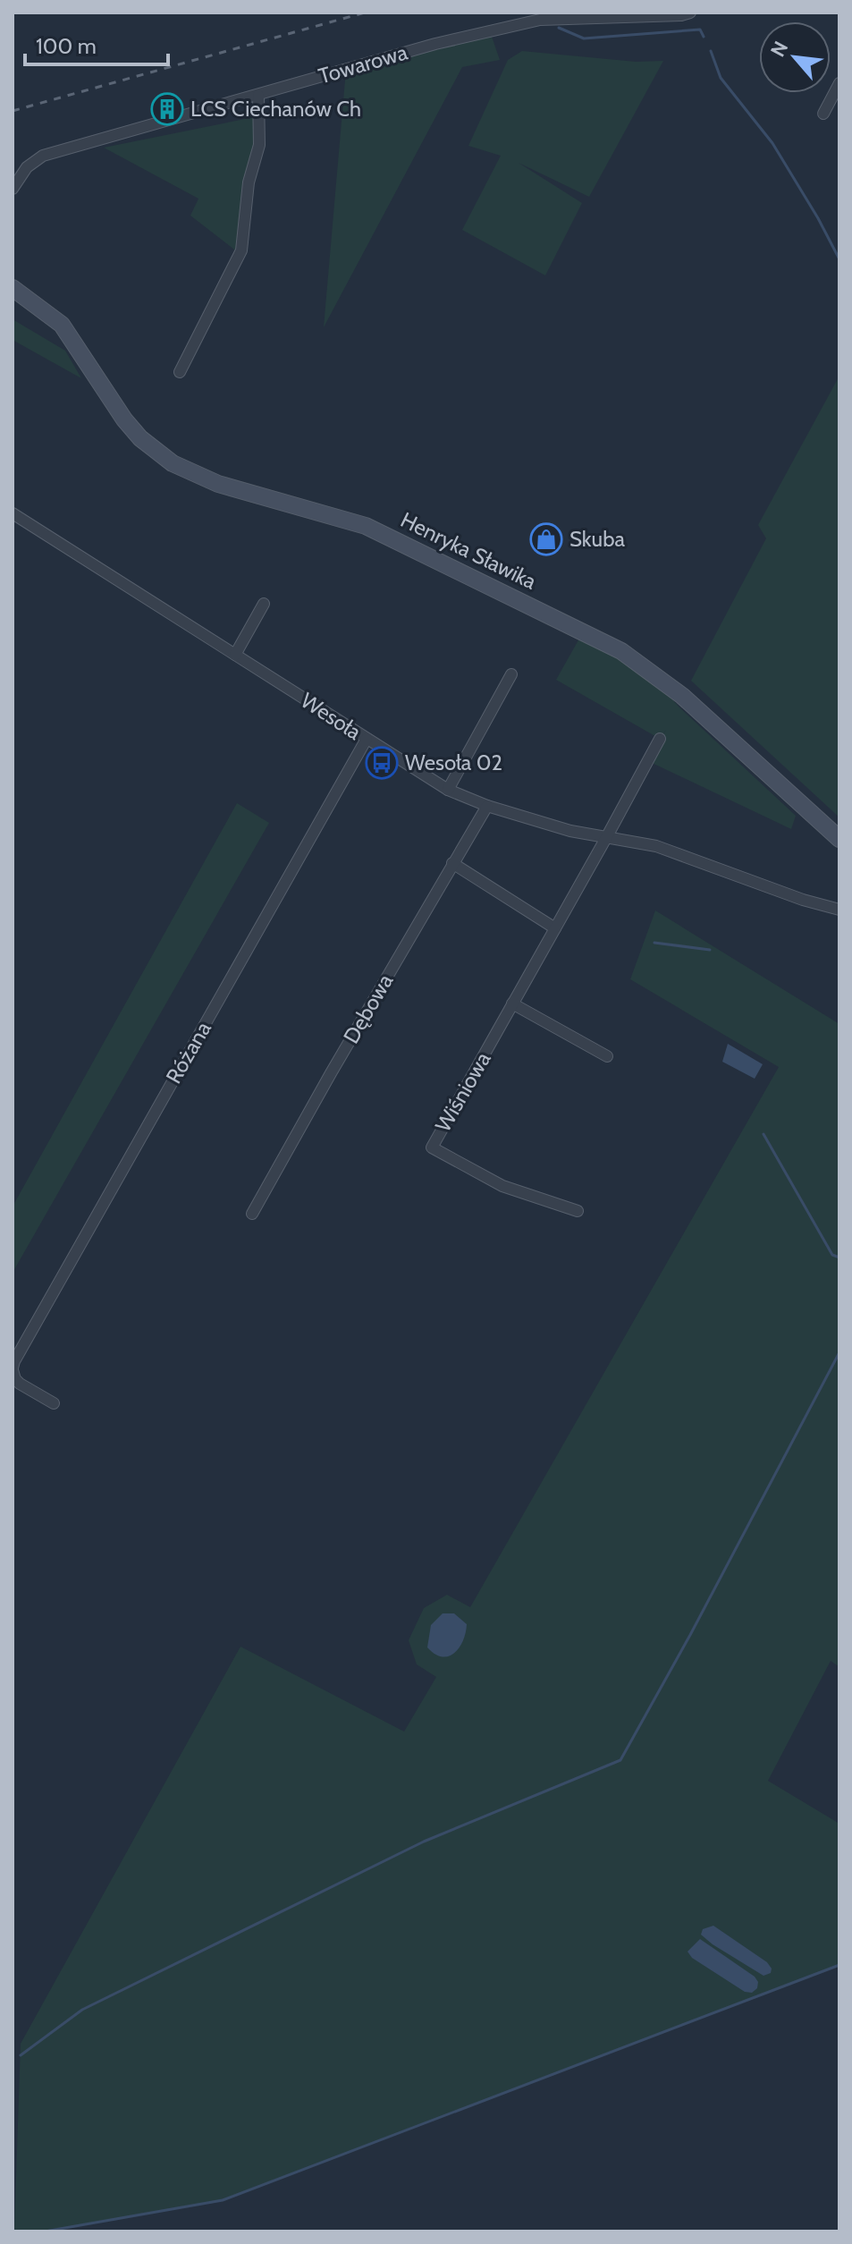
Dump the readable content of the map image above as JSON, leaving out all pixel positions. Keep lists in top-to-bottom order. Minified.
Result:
{"streets":{"main road":["Henryka Sławika"],"street":["Towarowa","Wesoła","Dębowa","Różana","Wiśniowa"]},"crossings":[["Wesoła","Dębowa"],["Wesoła","Różana"],["Wesoła","Wiśniowa"]],"places":{"building":["LCS Ciechanów Ch"],"shop":["Skuba"],"bus stop":["Wesoła 02"]},"scale_bar":"100 m","north":"top left"}
